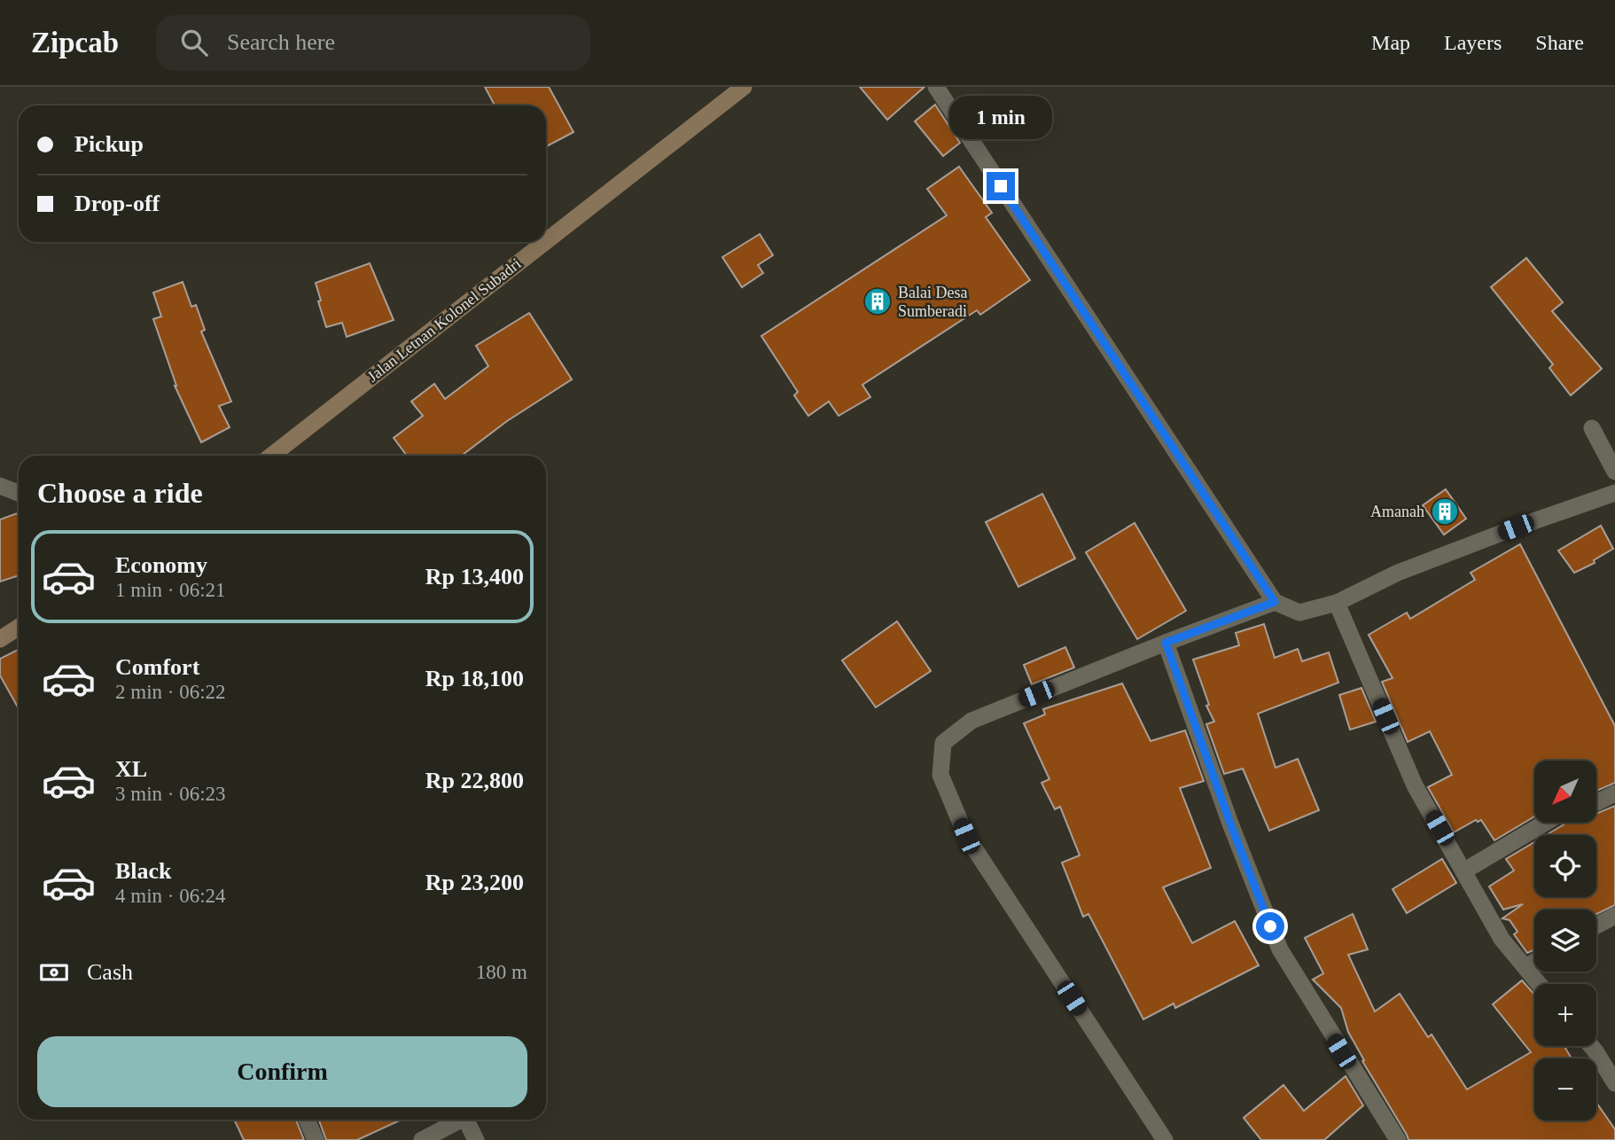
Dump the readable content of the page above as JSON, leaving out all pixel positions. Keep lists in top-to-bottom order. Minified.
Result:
{"streets":{"main road":["Jalan Letnan Kolonel Subadri"]},"places":{"building":["Balai Desa Sumberadi","Amanah"]},"north":"bottom left","page":{"header":"Zipcab","search":"Search here","nav":["Map","Layers","Share"],"bubble":"1 min","banner":["Pickup","Drop-off"],"heading":"Choose a ride","list":[{"name":"Economy","note":"1 min · 06:21","value":"Rp 13,400"},{"name":"Comfort","note":"2 min · 06:22","value":"Rp 18,100"},{"name":"XL","note":"3 min · 06:23","value":"Rp 22,800"},{"name":"Black","note":"4 min · 06:24","value":"Rp 23,200"}],"map_buttons":["+","−"],"pay":["Cash","180 m"],"buttons":"Confirm"}}
